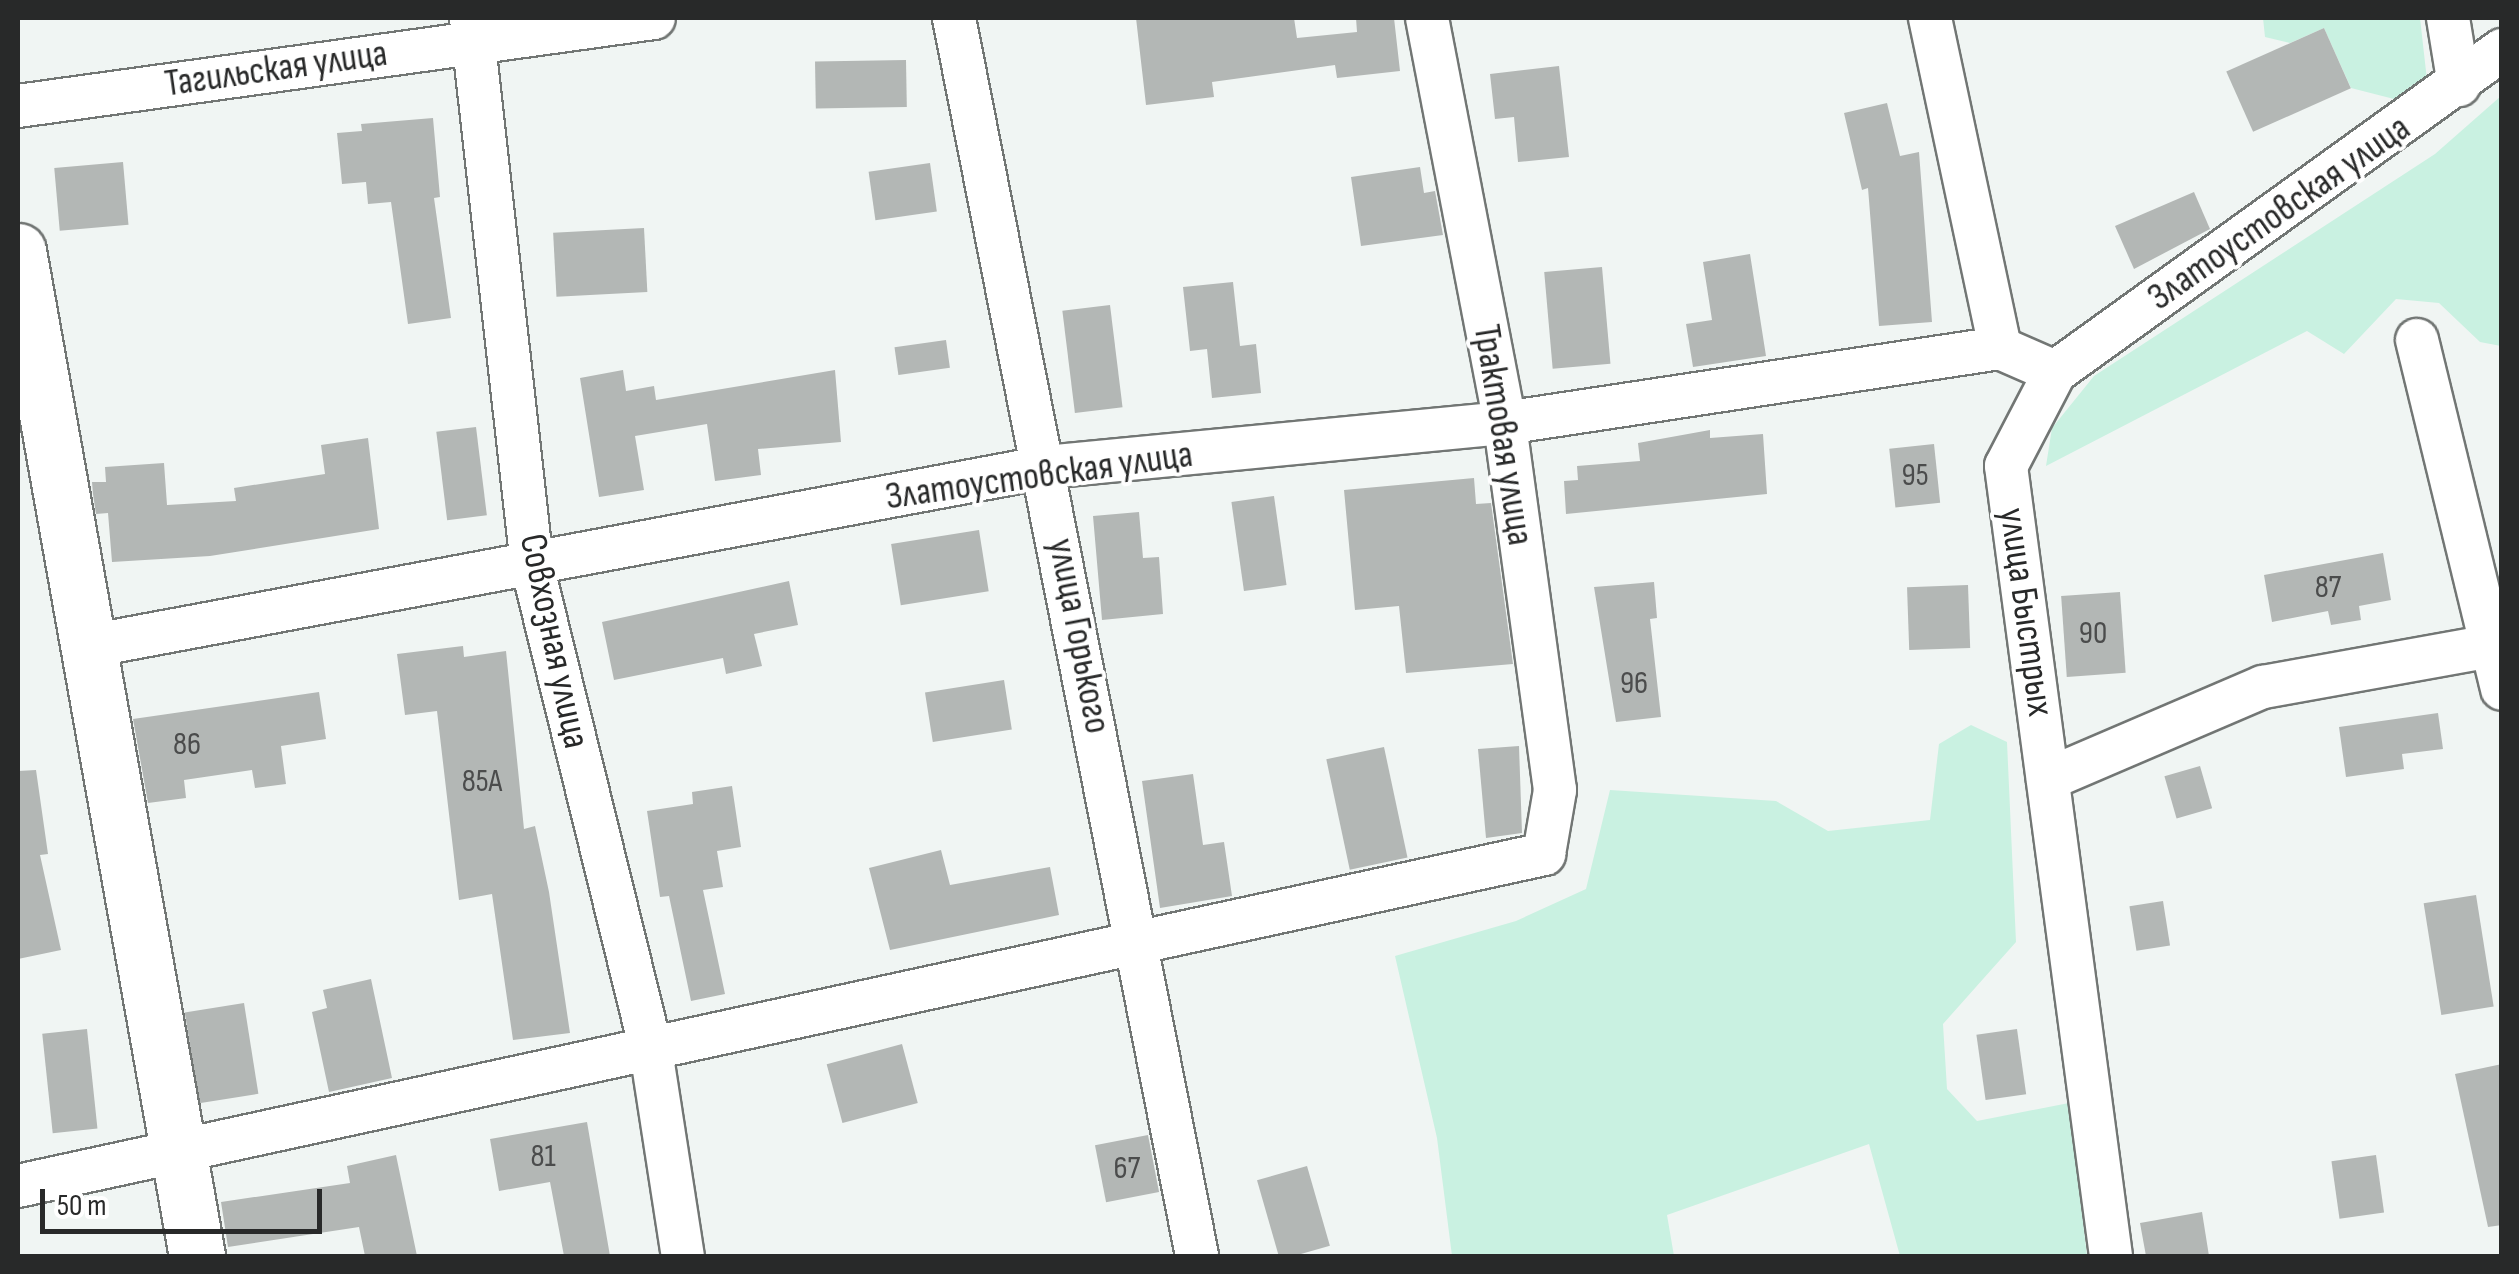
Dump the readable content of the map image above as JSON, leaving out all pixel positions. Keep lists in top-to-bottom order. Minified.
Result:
{"streets":{"street":["Тагильская улица","Златоустовская улица","Трактовая улица","улица Быстрых","улица Горького","Совхозная улица"]},"crossings":[["Тагильская улица","Совхозная улица"],["Златоустовская улица","Трактовая улица"],["Златоустовская улица","улица Быстрых"],["Златоустовская улица","улица Горького"],["Златоустовская улица","Совхозная улица"],["Трактовая улица","улица Горького"]],"house_numbers":["95","87","90","96","86","85А","81","67"],"scale_bar":"50 m"}
